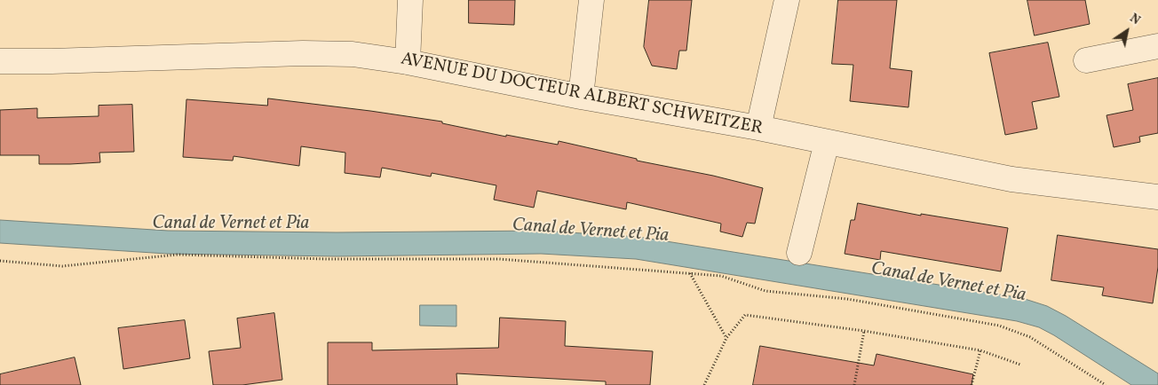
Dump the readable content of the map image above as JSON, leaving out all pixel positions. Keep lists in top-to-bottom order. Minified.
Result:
{"streets":{"street":["AVENUE DU DOCTEUR ALBERT SCHWEITZER"]},"water":["Canal de Vernet et Pia"],"north":"top right"}
